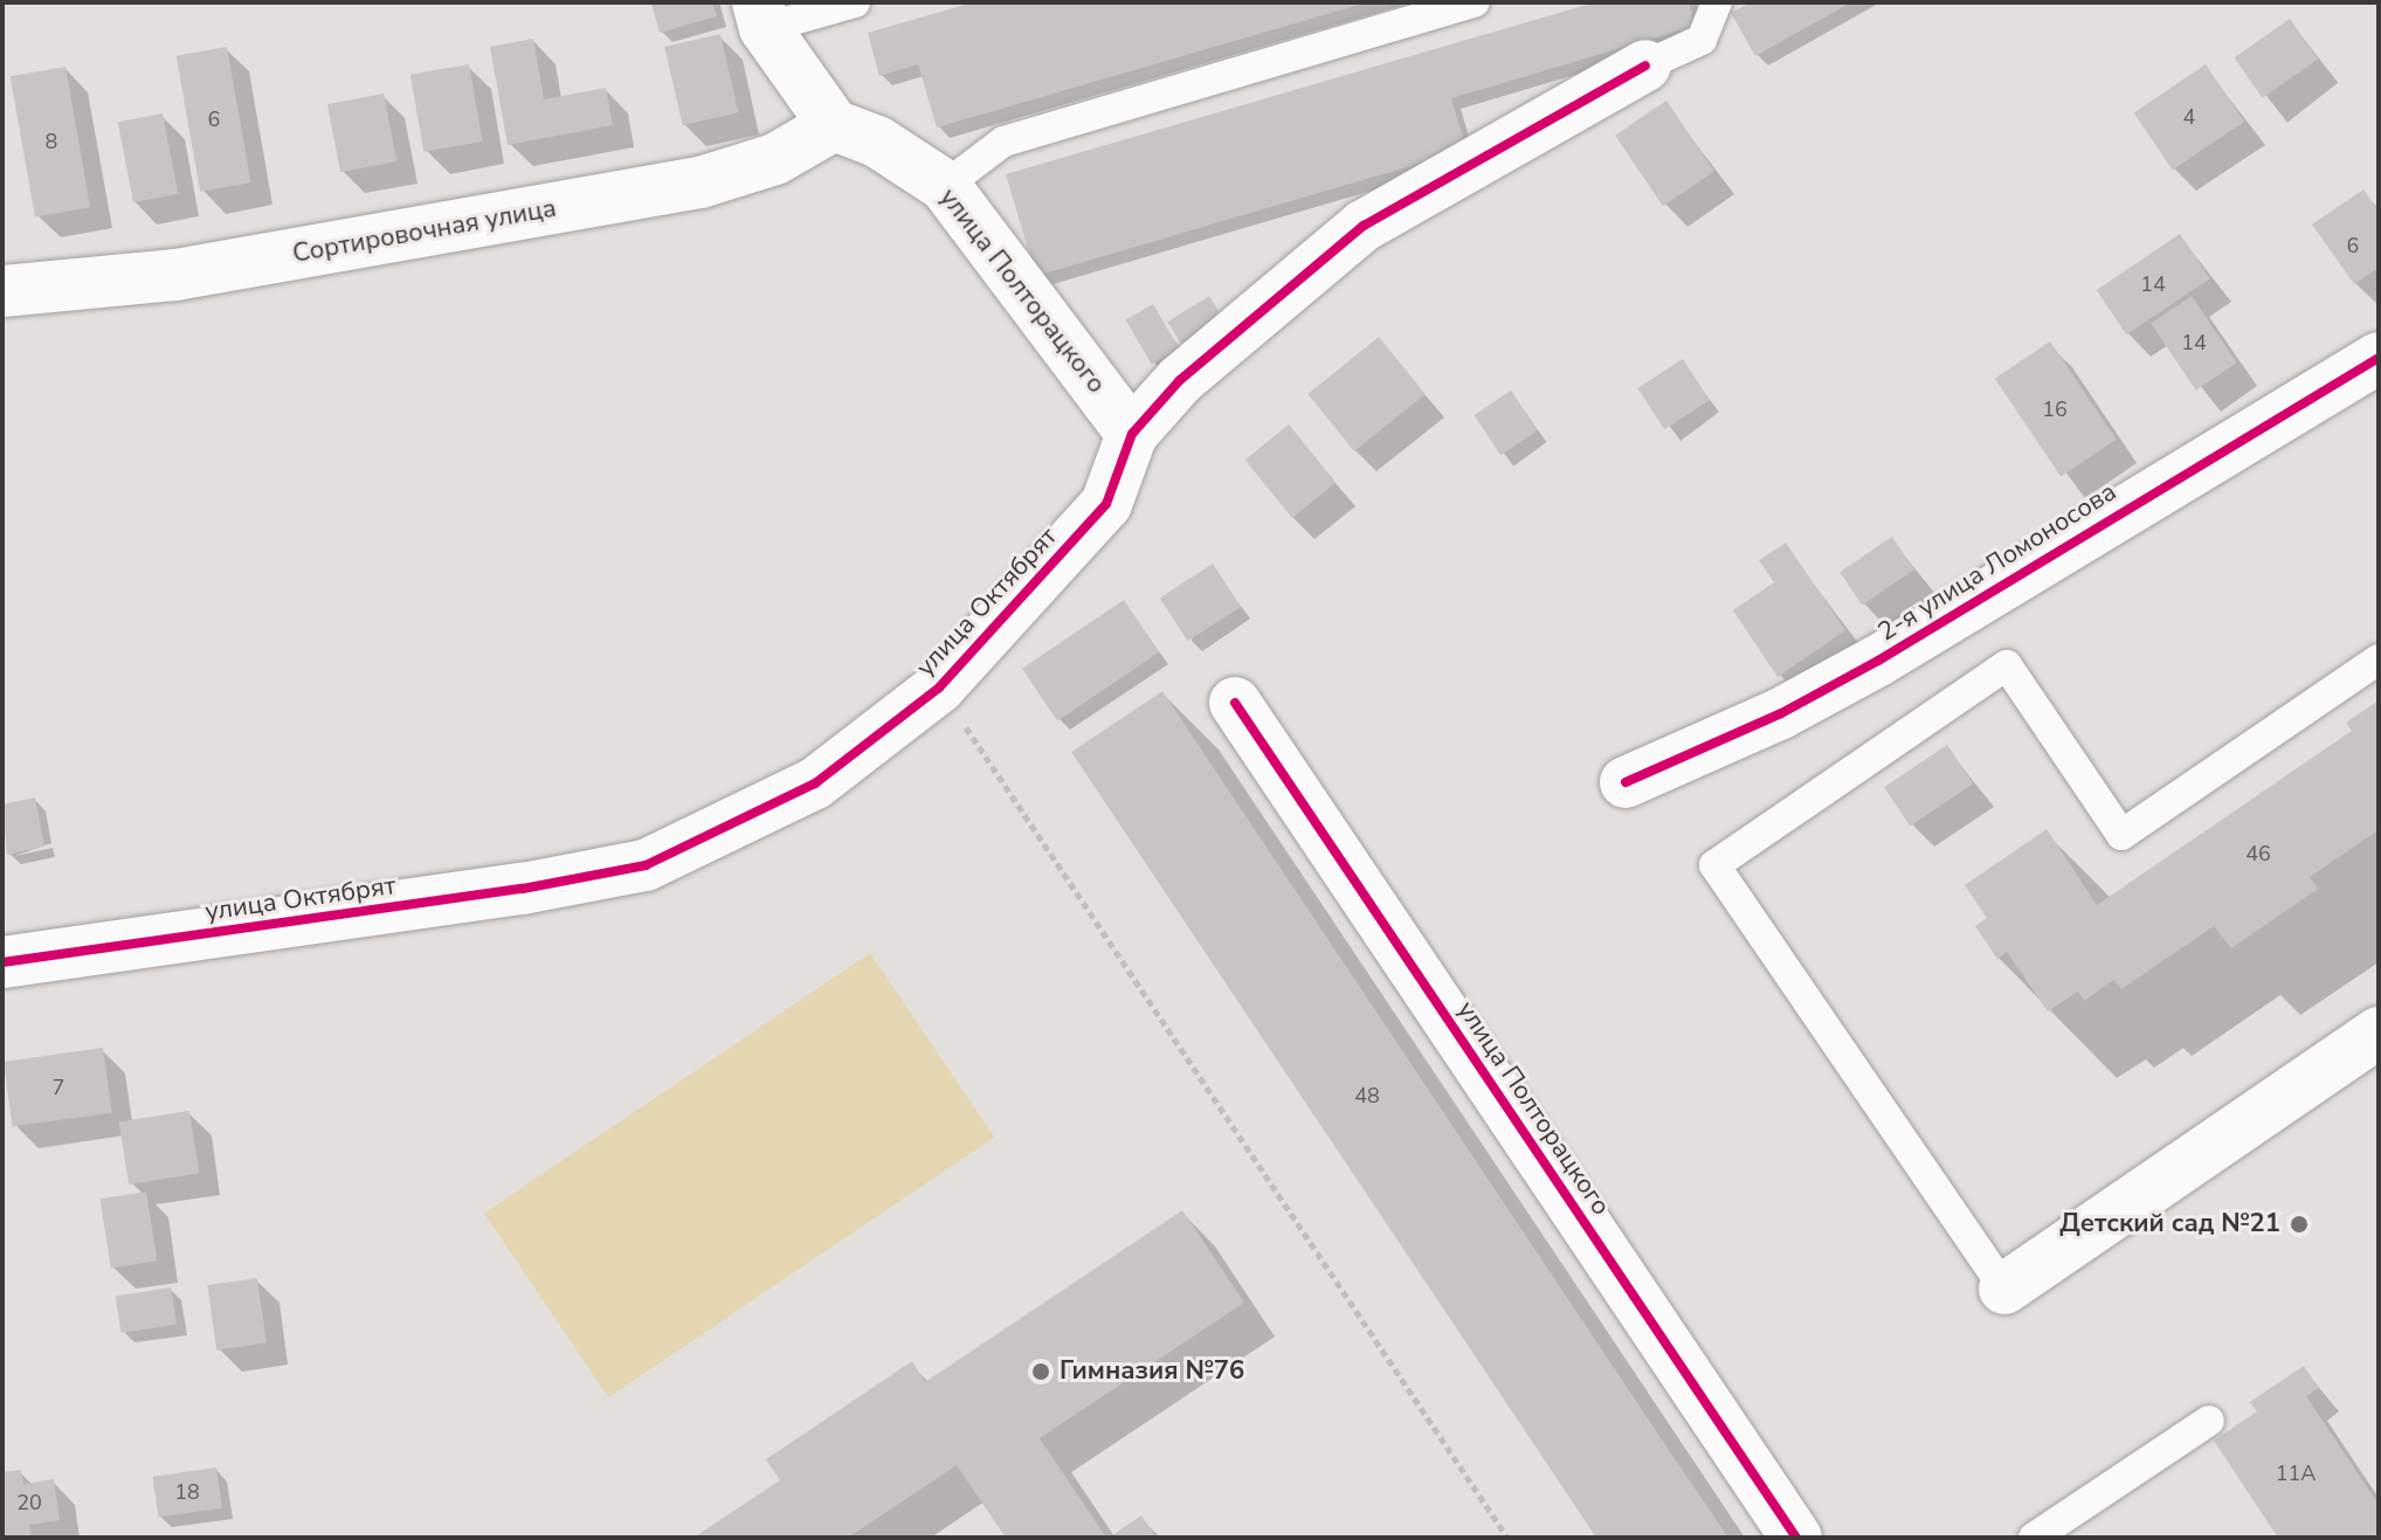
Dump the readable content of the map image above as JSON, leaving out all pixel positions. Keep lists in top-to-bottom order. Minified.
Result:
{"streets":{"street":["Сортировочная улица","улица Полторацкого","2-я улица Ломоносова","улица Октябрят"]},"crossings":[["Сортировочная улица","улица Полторацкого"],["улица Полторацкого","улица Октябрят"]],"places":["Детский сад №21","Гимназия №76"],"house_numbers":["4","6","8","6","14","14","16","46","7","48","11А","18","20"]}
